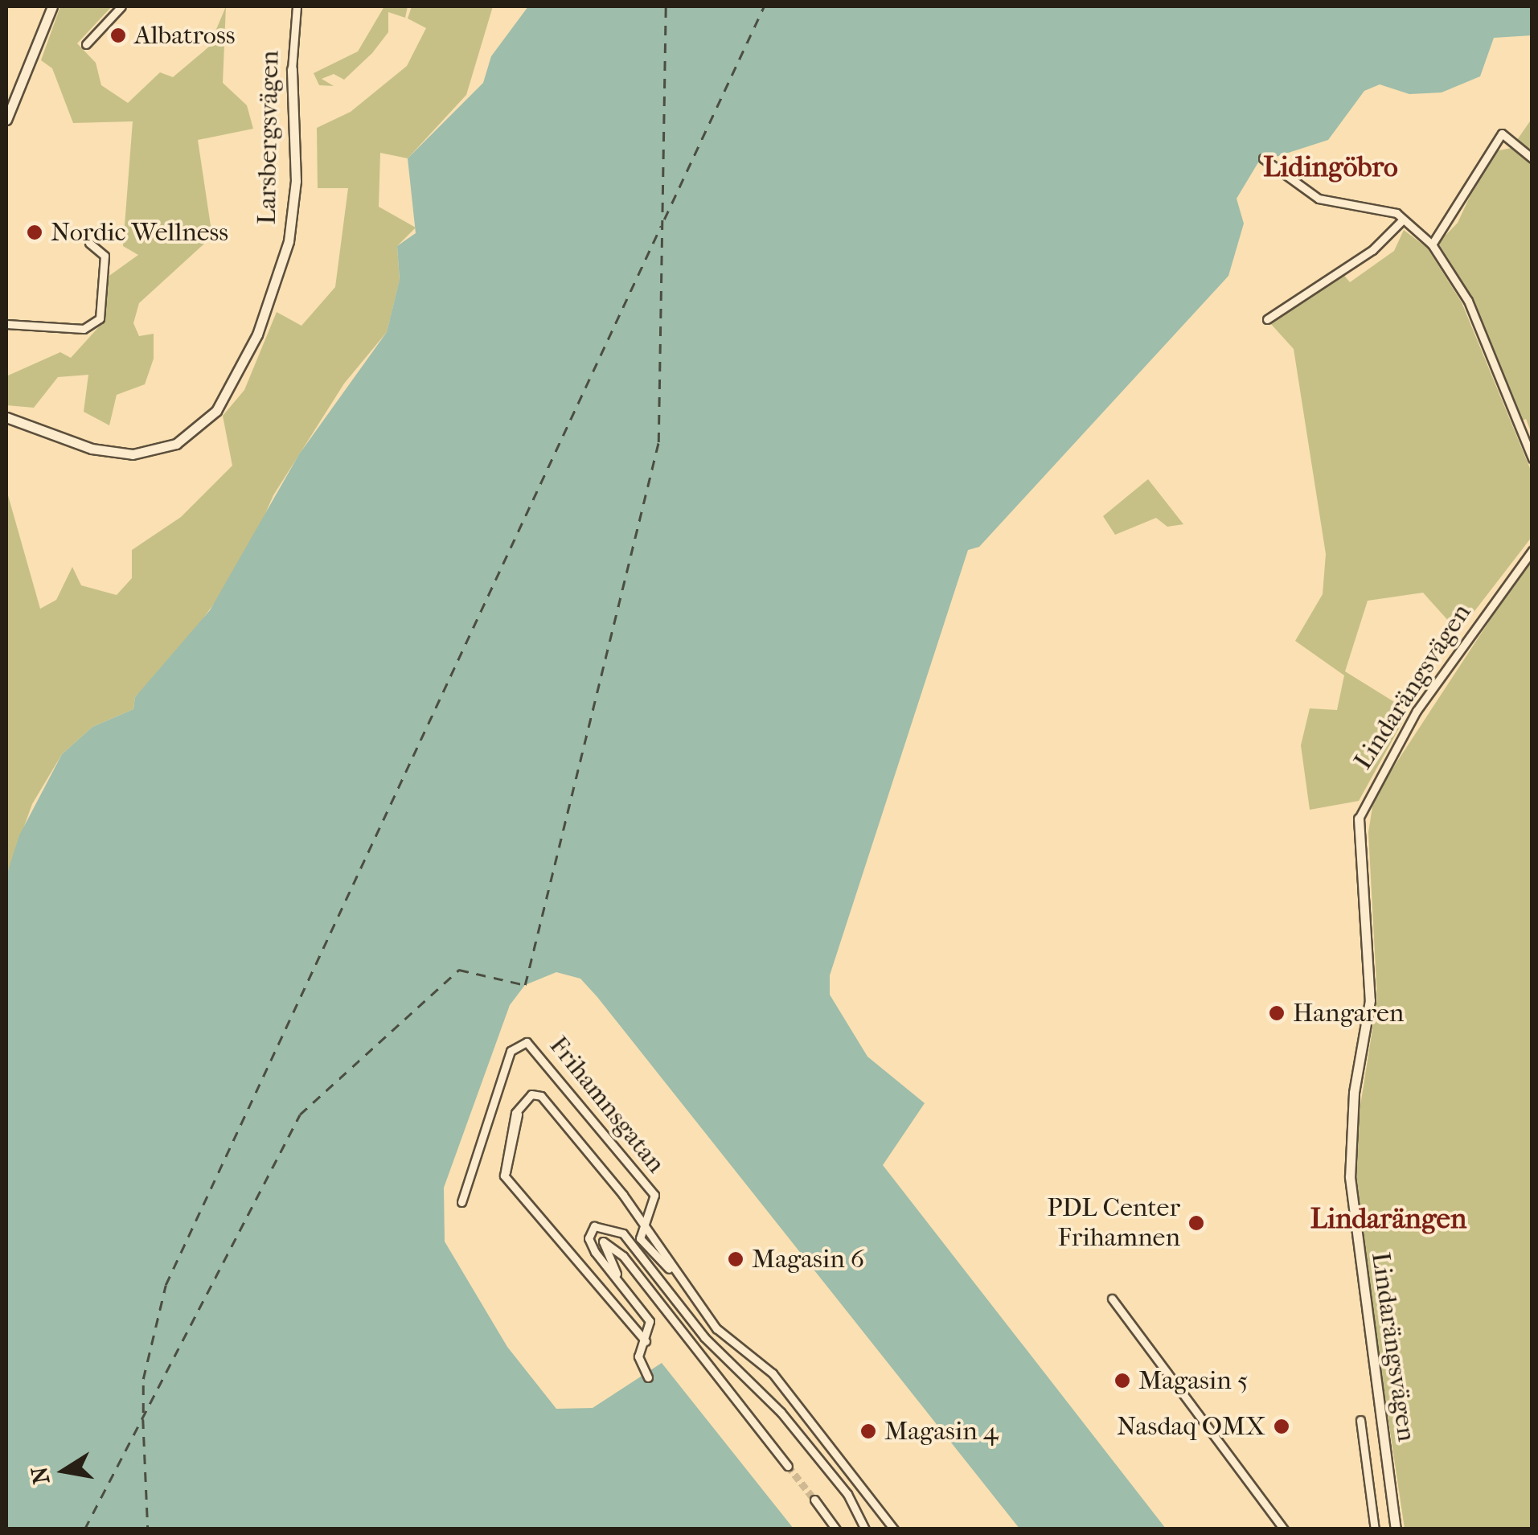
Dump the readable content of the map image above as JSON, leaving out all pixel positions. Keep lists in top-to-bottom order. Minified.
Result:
{"streets":{"street":["Larsbergsvägen","Lindarängsvägen","Frihamnsgatan"]},"districts":["Lidingöbro","Lindarängen"],"places":["Albatross","Nordic Wellness","Hangaren","PDL Center Frihamnen","Magasin 6","Magasin 5","Nasdaq OMX","Magasin 4"],"north":"left"}
